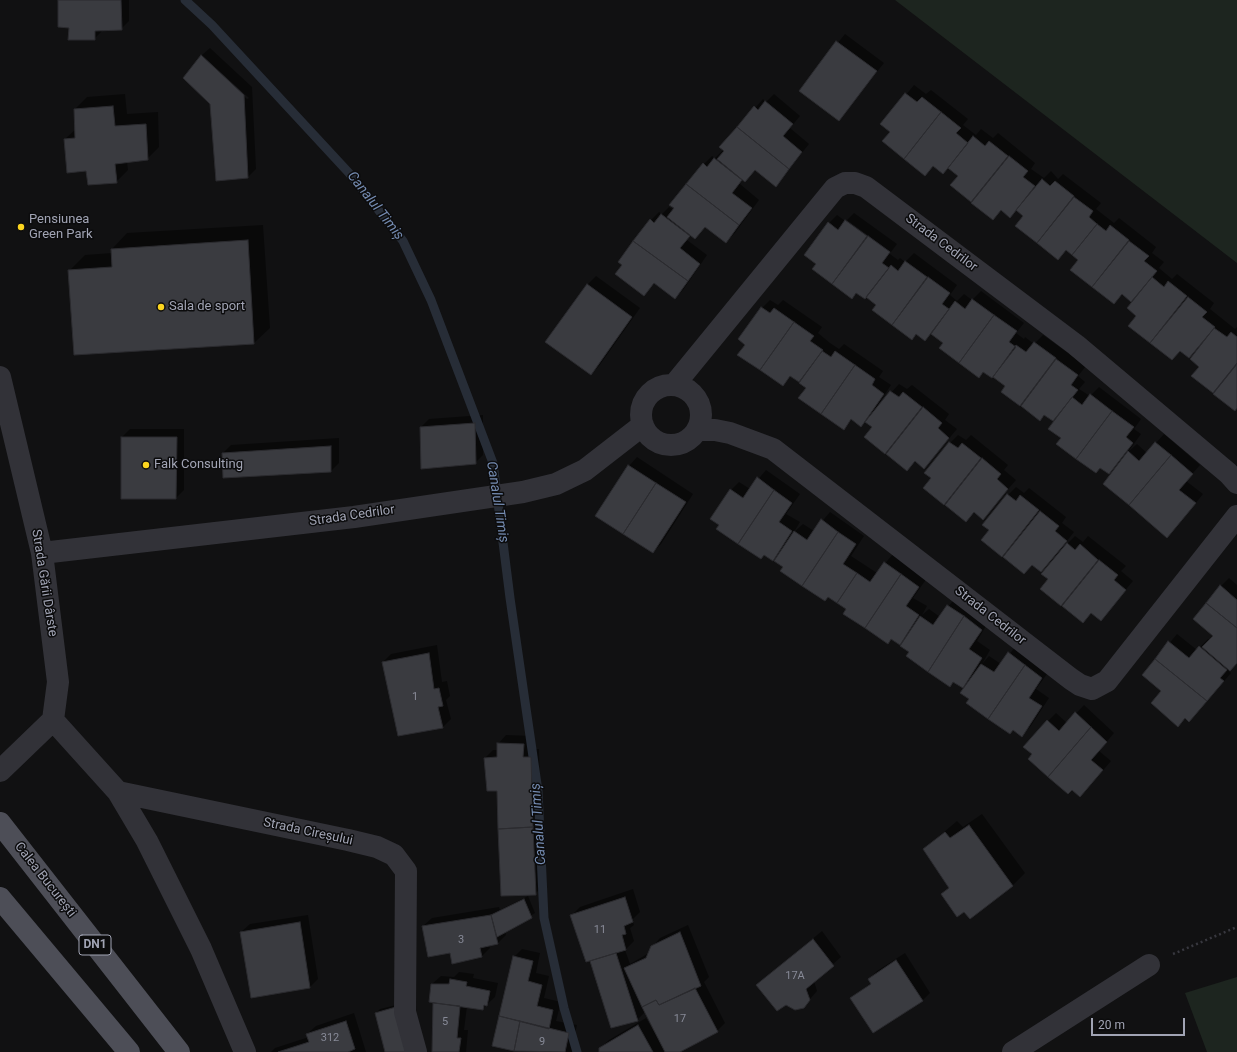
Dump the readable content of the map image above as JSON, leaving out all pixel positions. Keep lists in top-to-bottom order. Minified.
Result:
{"streets":{"main road":["Calea București","DN1"],"street":["Strada Cedrilor","Strada Gării Dârste","Strada Cireșului"]},"crossings":[["Strada Cedrilor","Strada Gării Dârste"]],"water":["Canalul Timiș"],"places":["Pensiunea Green Park","Sala de sport","Falk Consulting"],"house_numbers":["1","11","3","17A","17","5","312","9"],"scale_bar":"20 m"}
